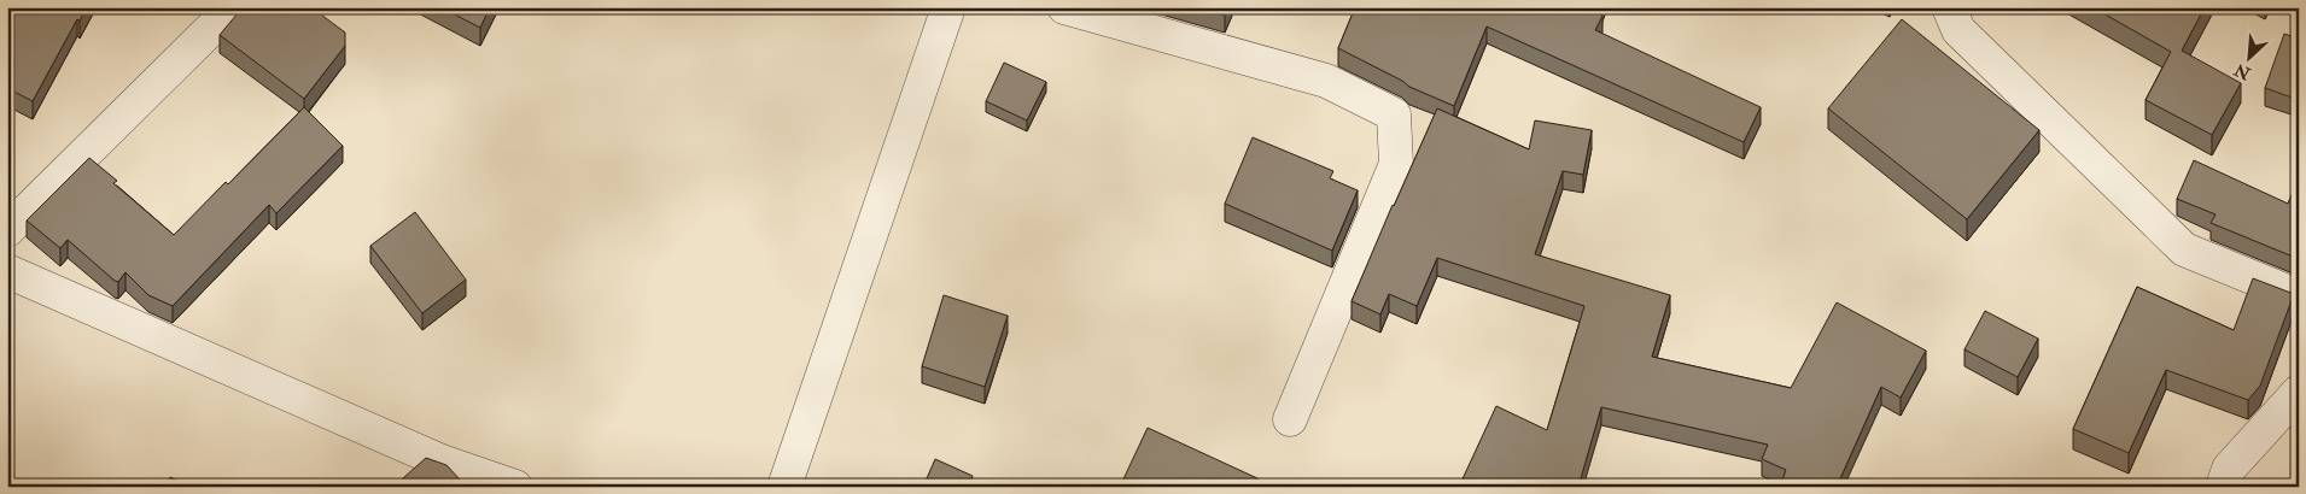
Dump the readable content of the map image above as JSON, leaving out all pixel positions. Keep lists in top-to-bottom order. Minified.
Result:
{"north":"bottom left"}
